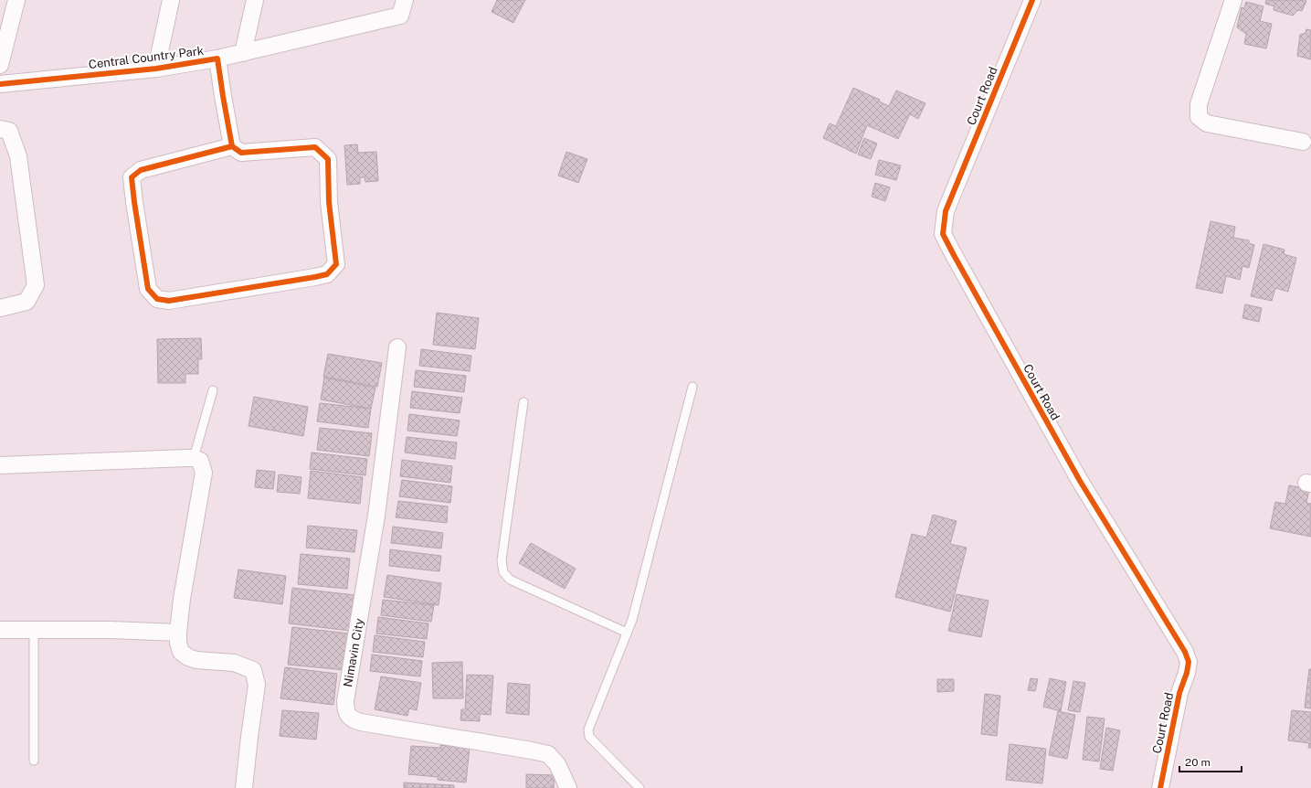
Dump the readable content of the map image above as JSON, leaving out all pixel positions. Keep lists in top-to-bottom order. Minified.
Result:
{"streets":{"street":["Central Country Park","Court Road","Nimavin City"]},"scale_bar":"20 m"}
